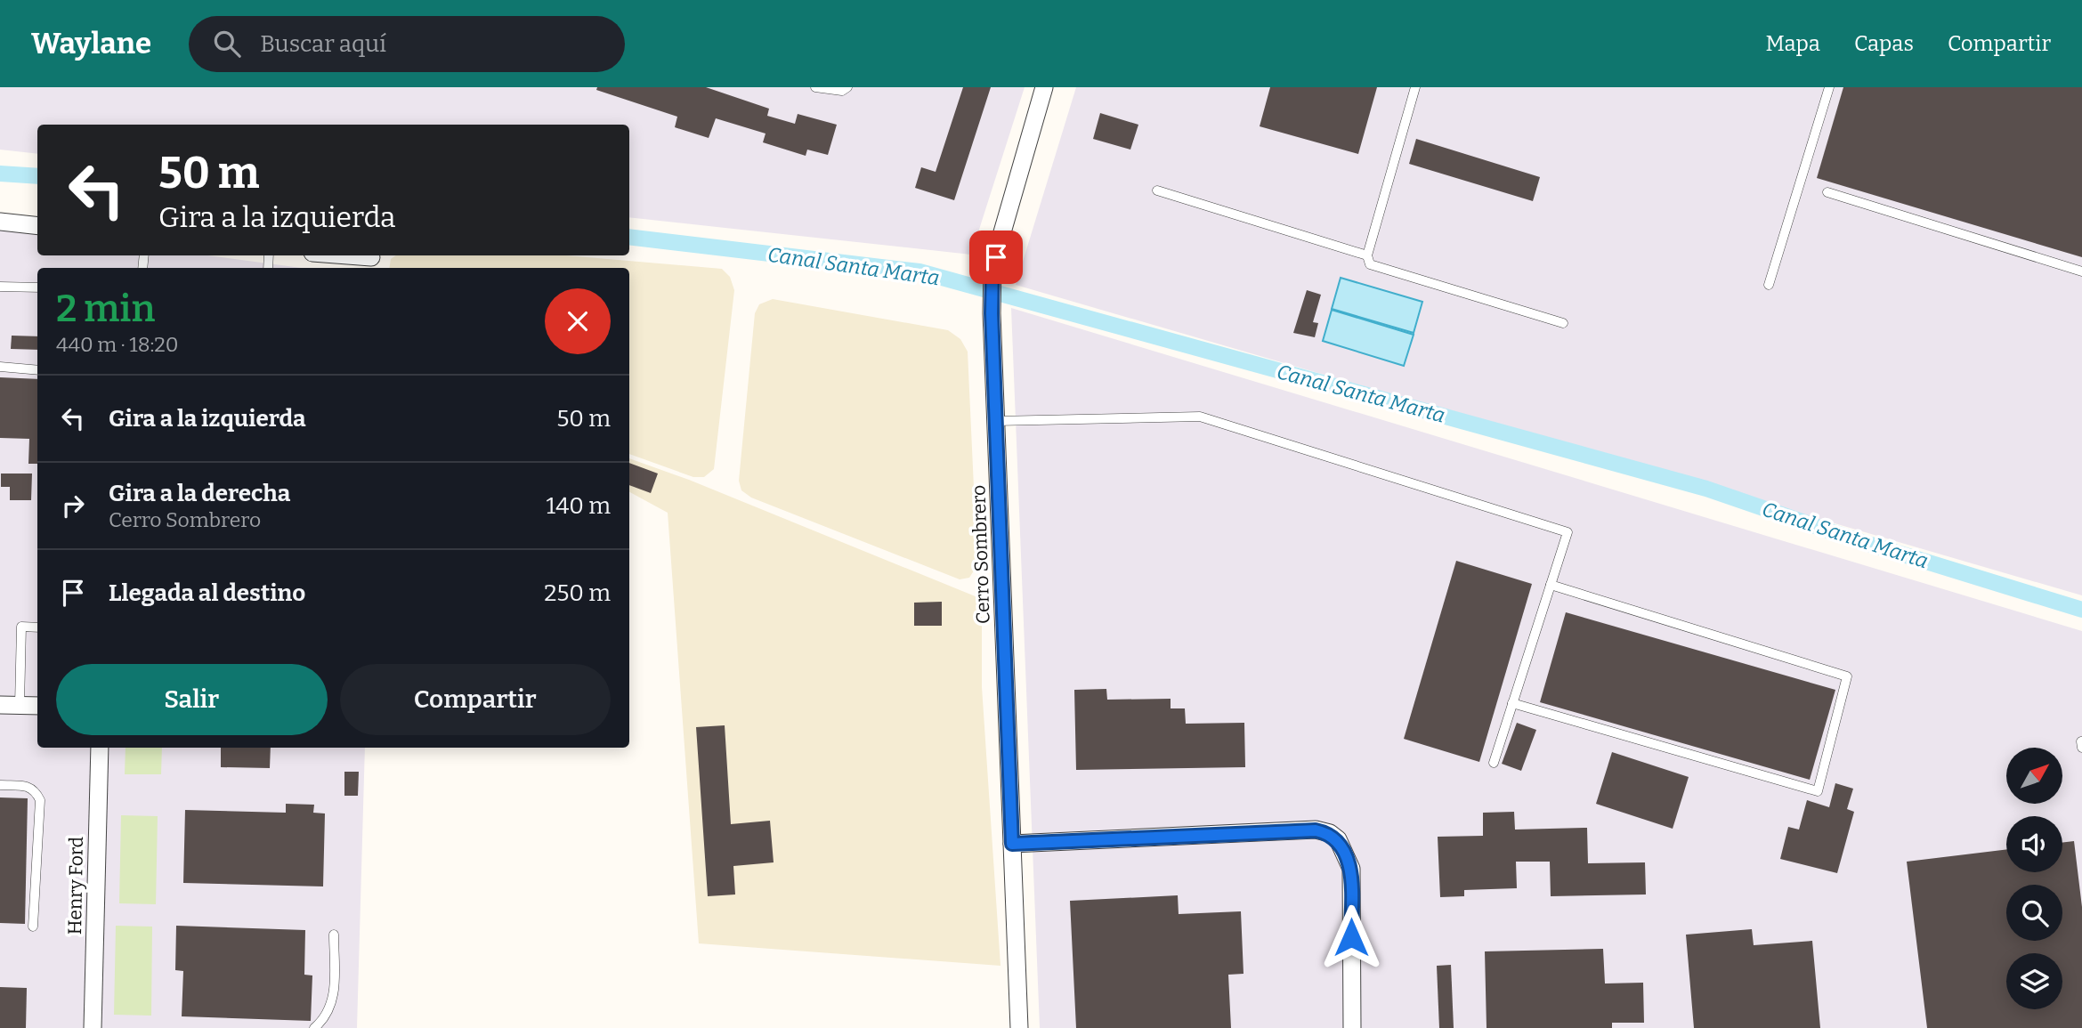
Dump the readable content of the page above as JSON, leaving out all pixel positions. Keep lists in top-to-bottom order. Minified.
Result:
{"streets":{"street":["Cerro Sombrero","Henry Ford"]},"water":["Canal Santa Marta"],"north":"top right","page":{"header":"Waylane","search":"Buscar aquí","nav":["Mapa","Capas","Compartir"],"turn":["50 m","Gira a la izquierda"],"heading":["2 min","440 m · 18:20"],"list":[{"name":"Gira a la izquierda","value":"50 m"},{"name":"Gira a la derecha","note":"Cerro Sombrero","value":"140 m"},{"name":"Llegada al destino","value":"250 m"}],"buttons":["Salir","Compartir"]}}
